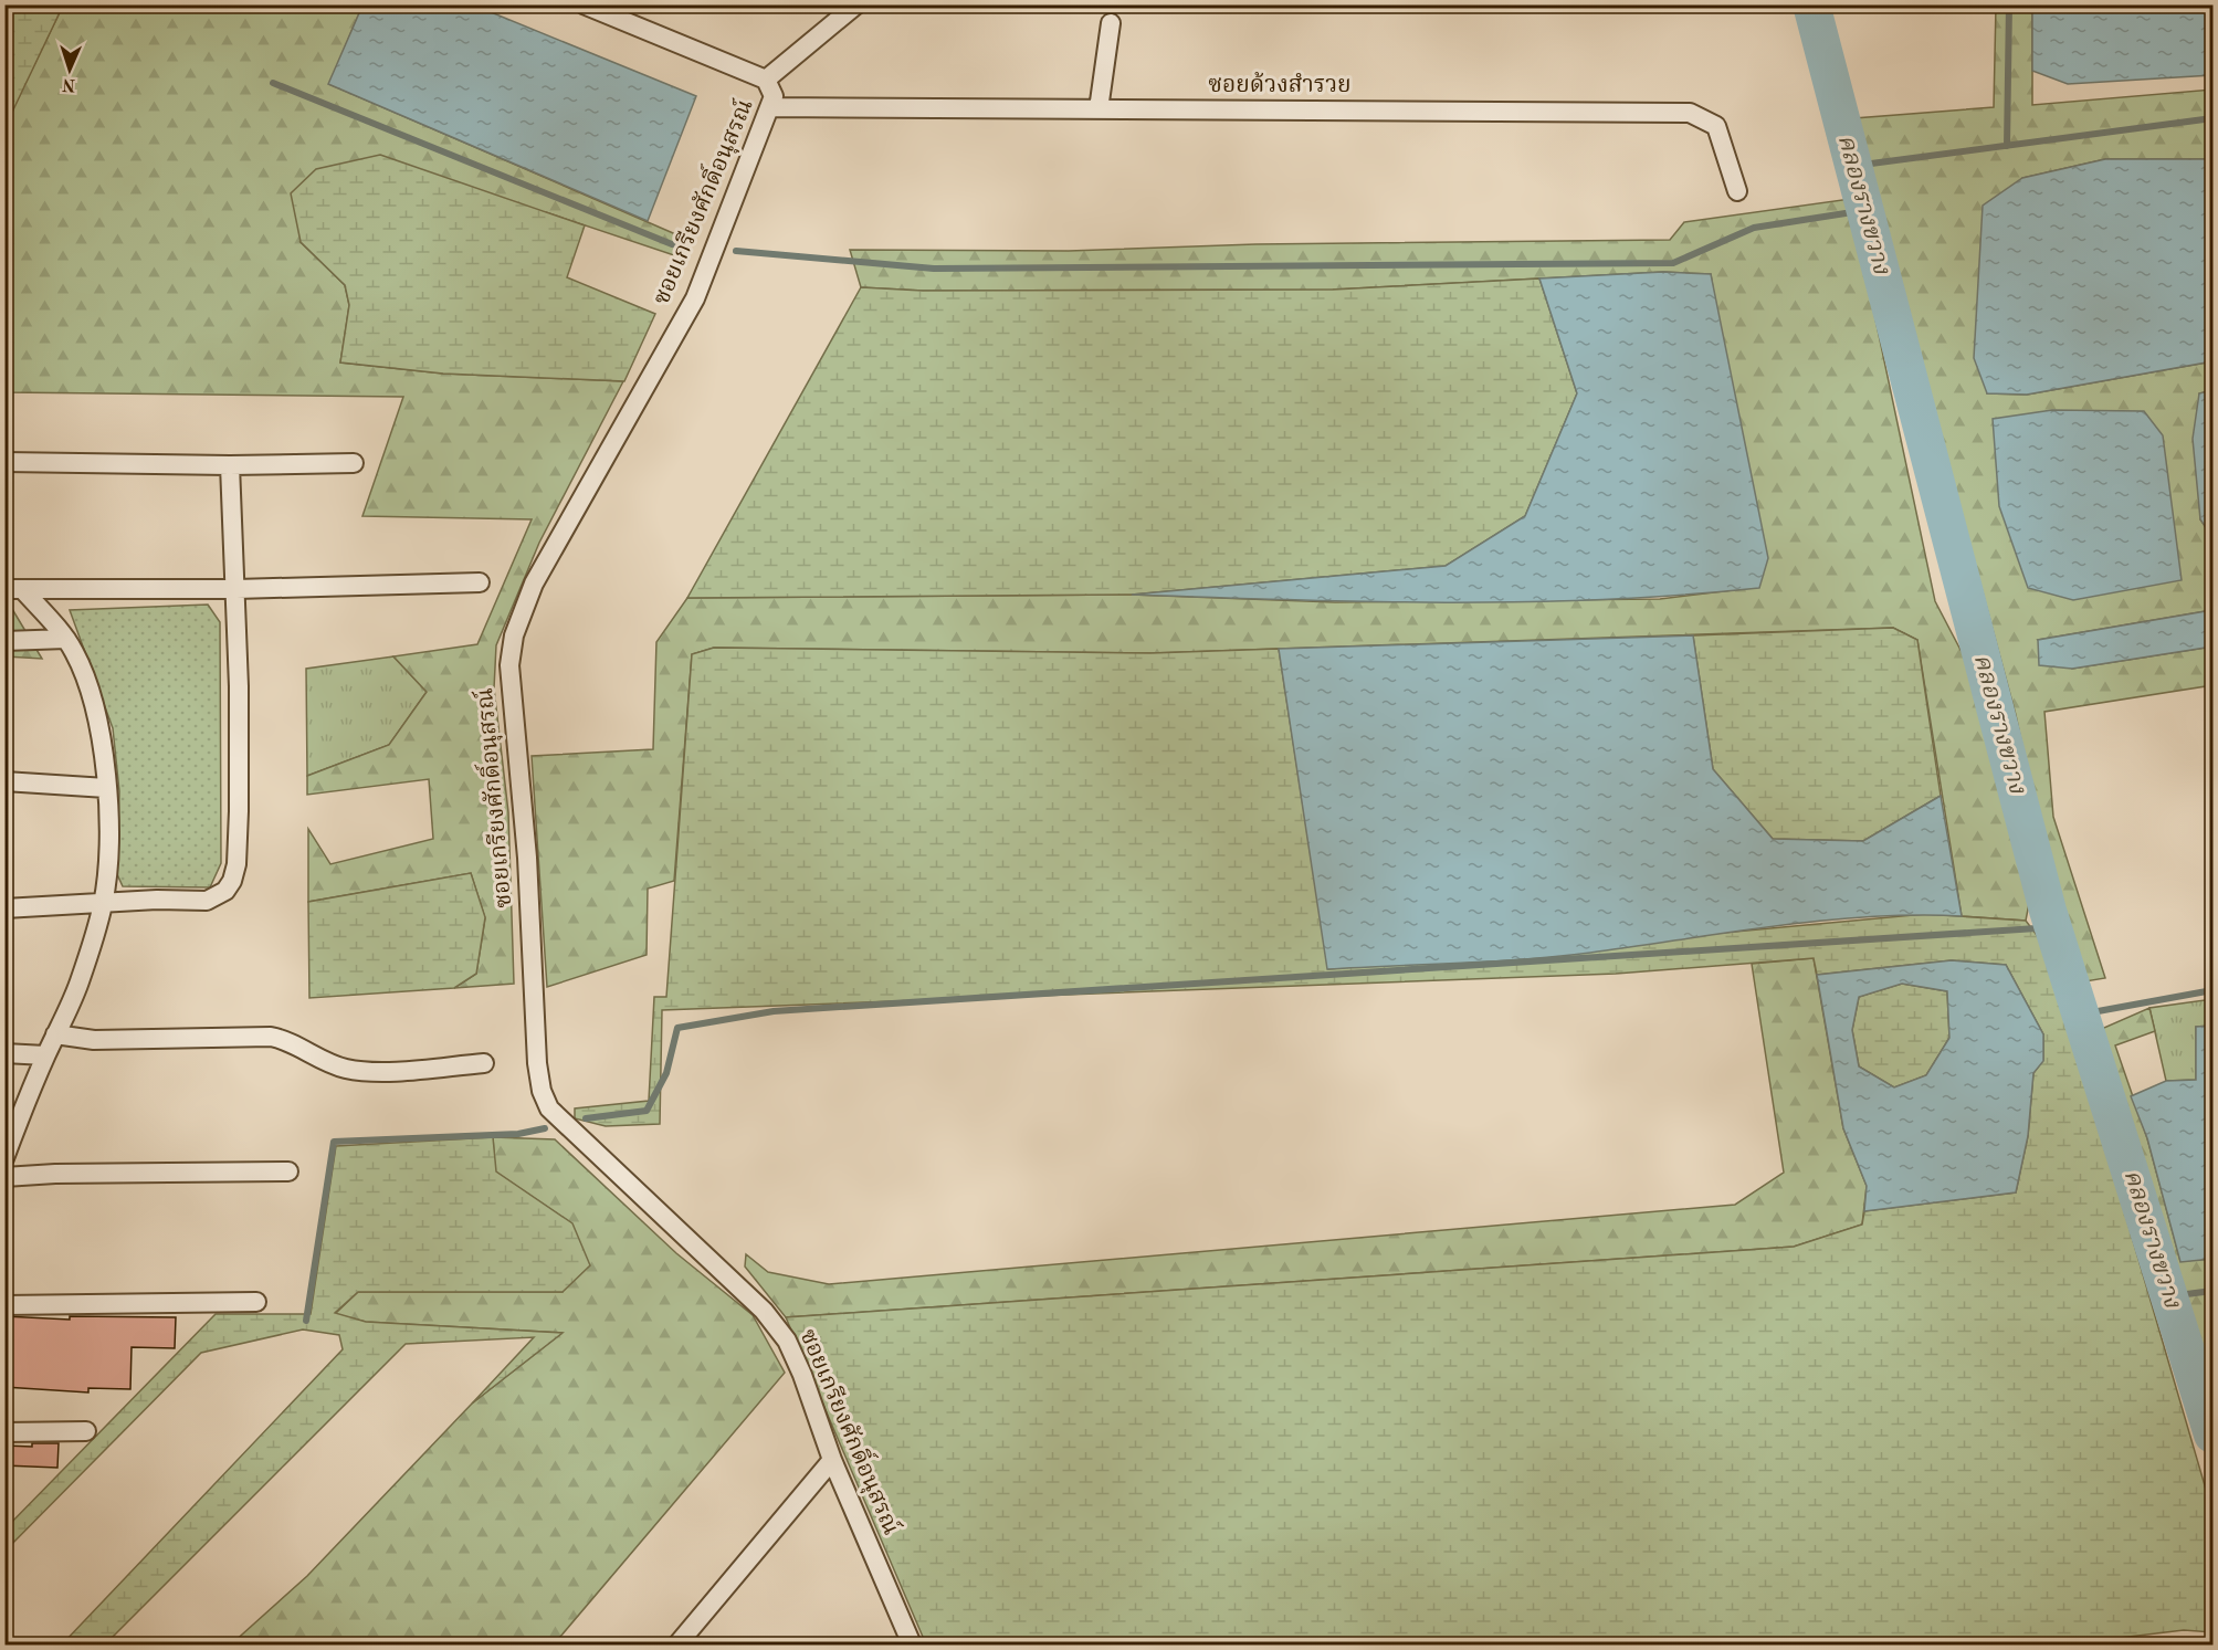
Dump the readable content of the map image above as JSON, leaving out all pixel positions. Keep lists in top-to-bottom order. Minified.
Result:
{"streets":{"street":["ซอยด้วงสำรวย","ซอยเกรียงศักดิ์อนุสรณ์"]},"crossings":[["ซอยด้วงสำรวย","ซอยเกรียงศักดิ์อนุสรณ์"]],"water":["คลองรางขวาง"],"north":"bottom"}
